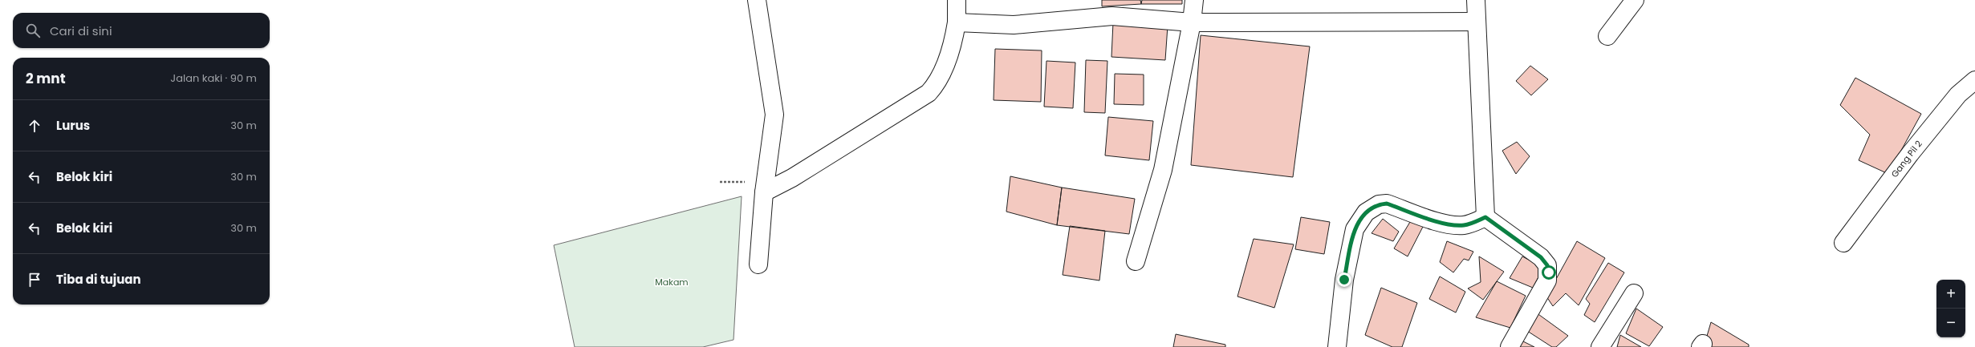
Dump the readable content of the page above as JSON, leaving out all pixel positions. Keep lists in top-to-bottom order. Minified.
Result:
{"streets":{"street":["Gang Pil 2"]},"parks":["Makam"],"page":{"search":"Cari di sini","heading":["2 mnt","Jalan kaki · 90 m"],"list":[["Lurus","30 m"],["Belok kiri","30 m"],["Belok kiri","30 m"],"Tiba di tujuan"],"map_buttons":["+","−"]}}
